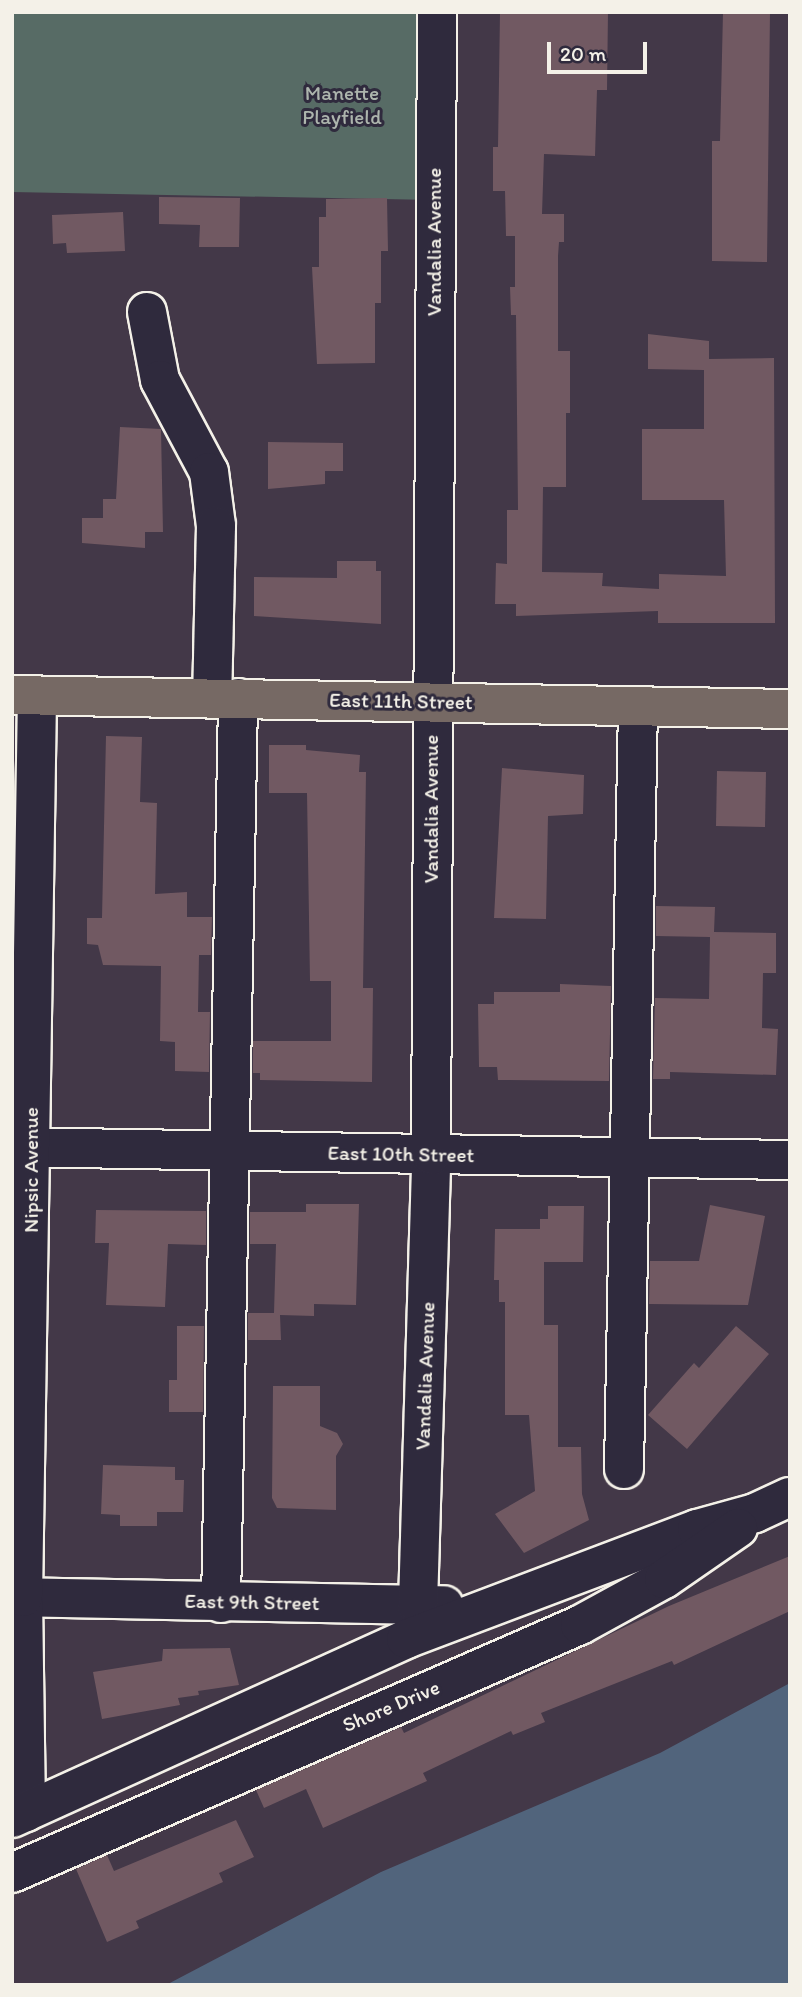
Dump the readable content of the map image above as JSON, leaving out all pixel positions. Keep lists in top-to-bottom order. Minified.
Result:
{"streets":{"main road":["East 11th Street"],"street":["Vandalia Avenue","East 10th Street","Nipsic Avenue","East 9th Street","Shore Drive"]},"crossings":[["Vandalia Avenue","East 11th Street"],["Vandalia Avenue","East 10th Street"],["Vandalia Avenue","East 9th Street"],["East 11th Street","Nipsic Avenue"],["East 10th Street","Nipsic Avenue"],["Nipsic Avenue","East 9th Street"],["Nipsic Avenue","Shore Drive"],["East 9th Street","Shore Drive"]],"parks":["Manette Playfield"],"scale_bar":"20 m"}
